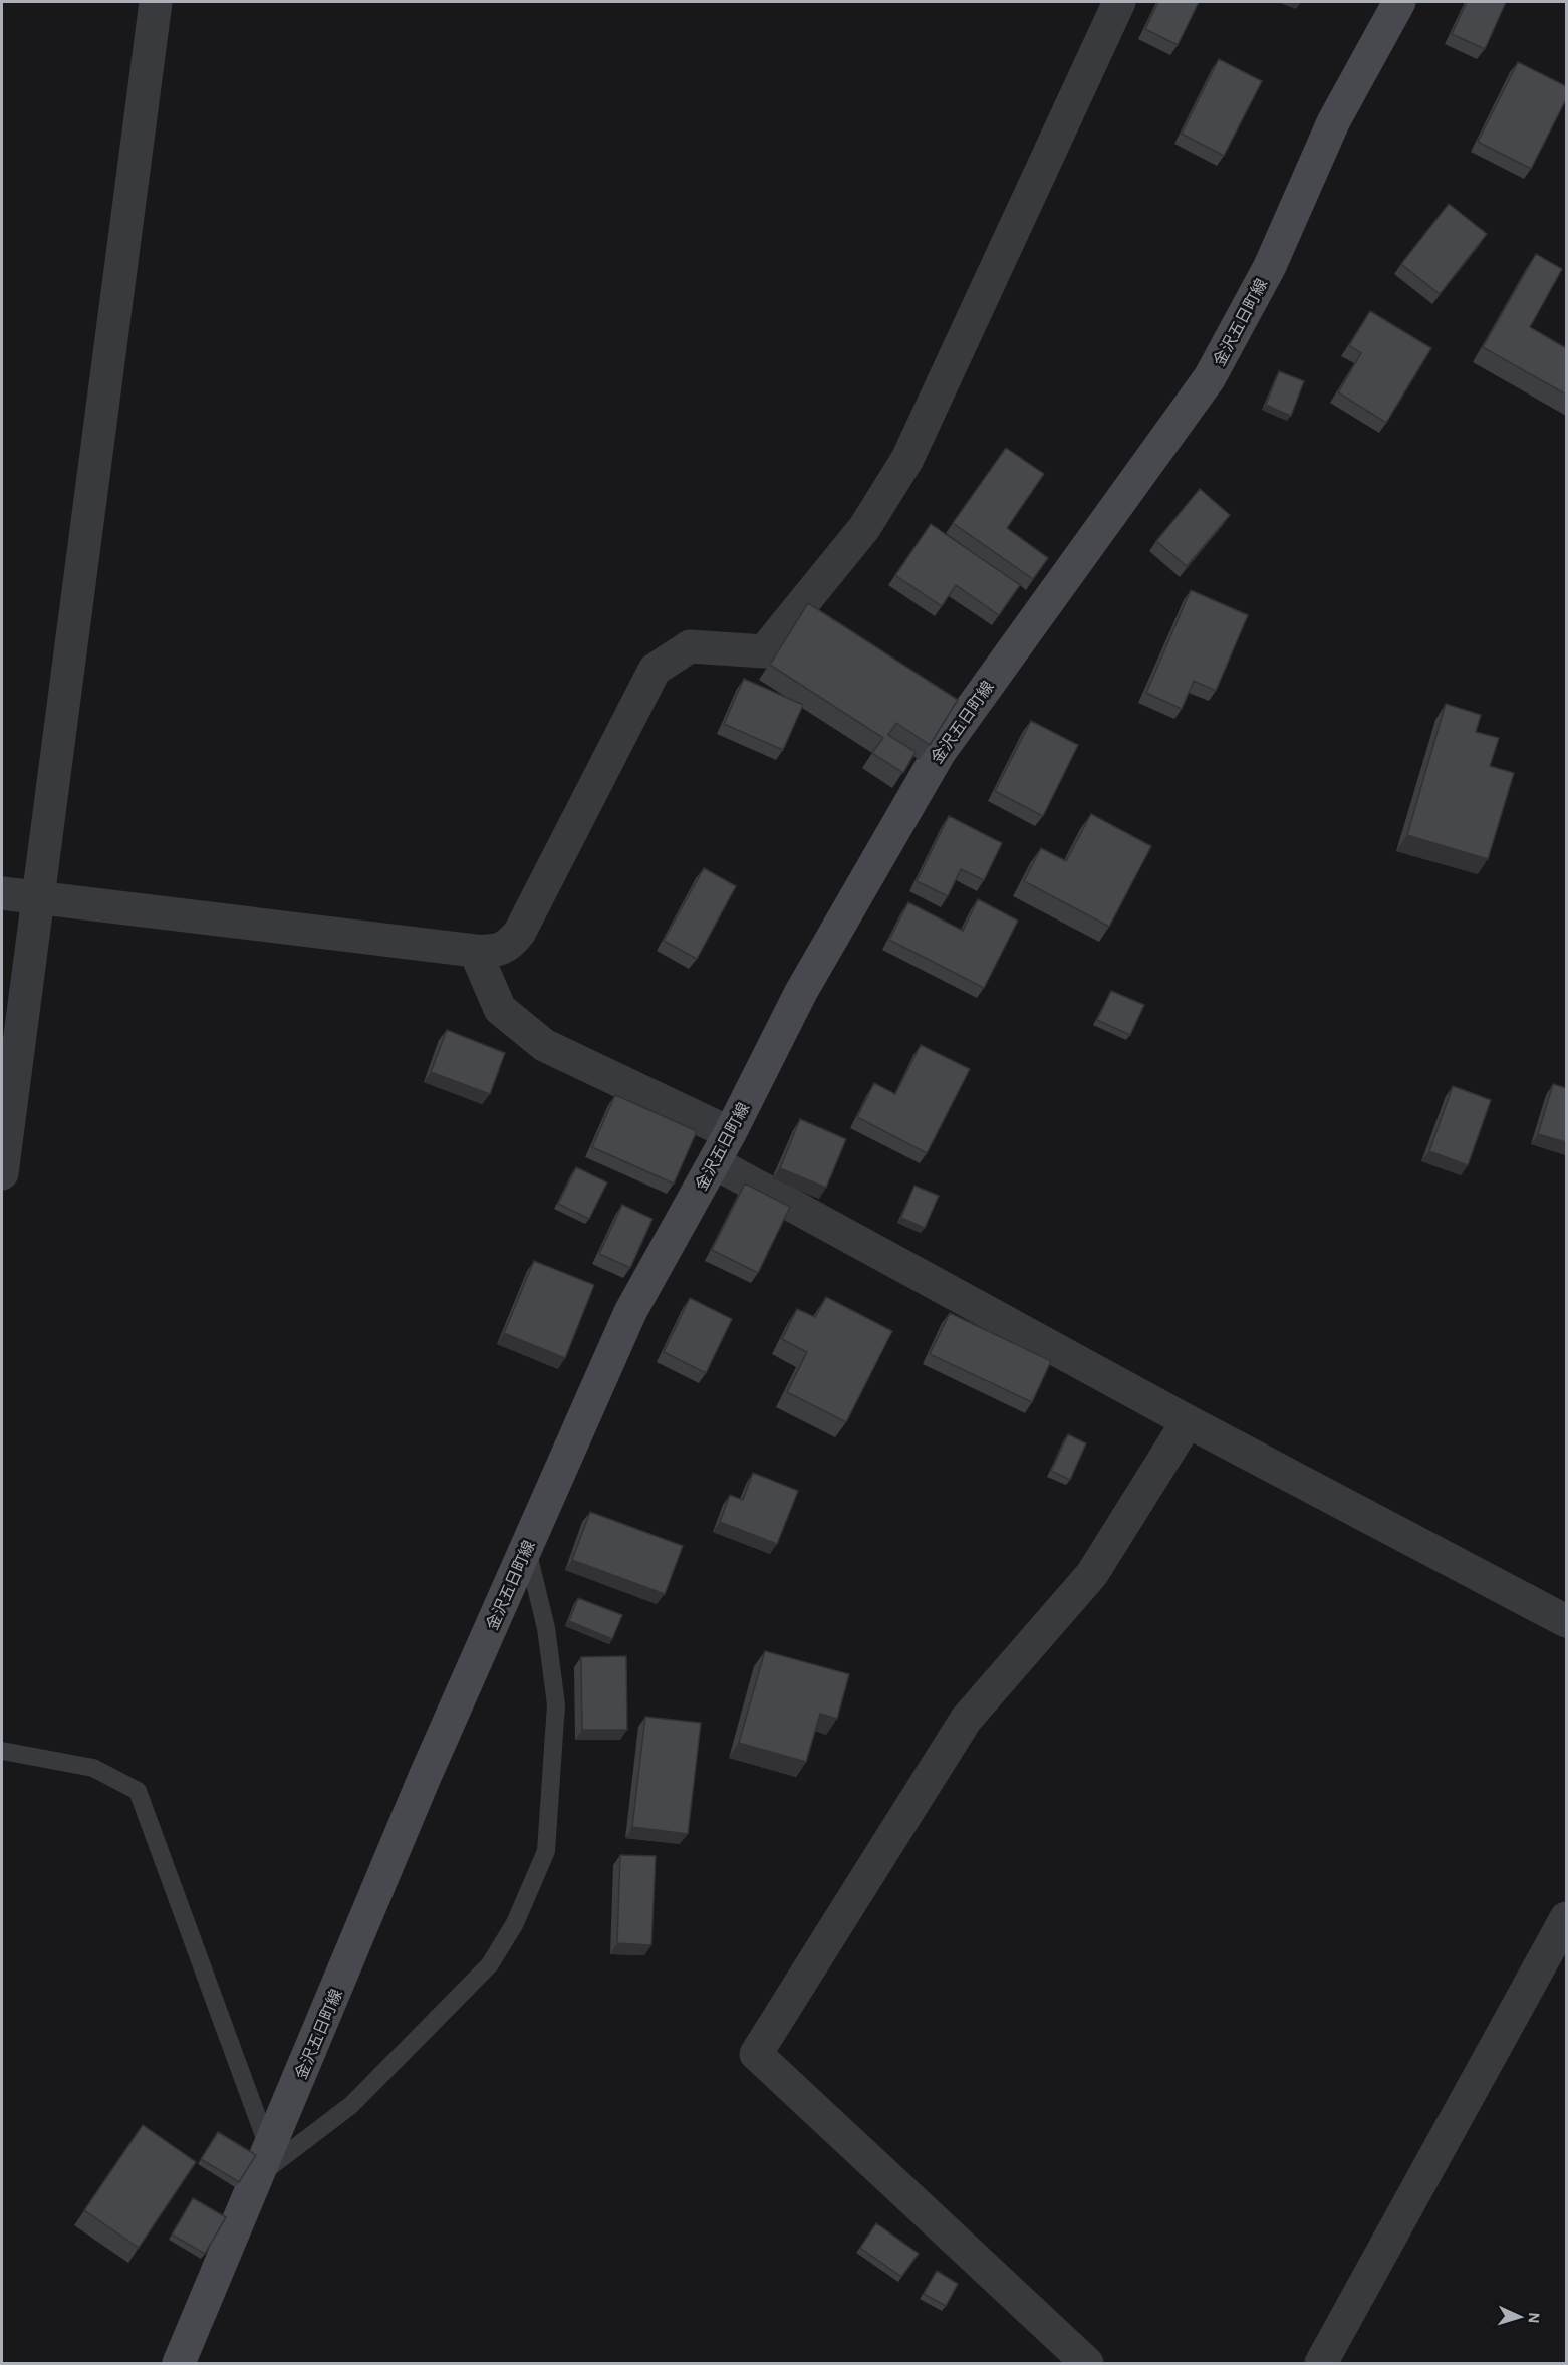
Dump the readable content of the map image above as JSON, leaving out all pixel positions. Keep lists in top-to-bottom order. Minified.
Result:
{"streets":{"main road":["金沢五日町線"]},"north":"right"}
